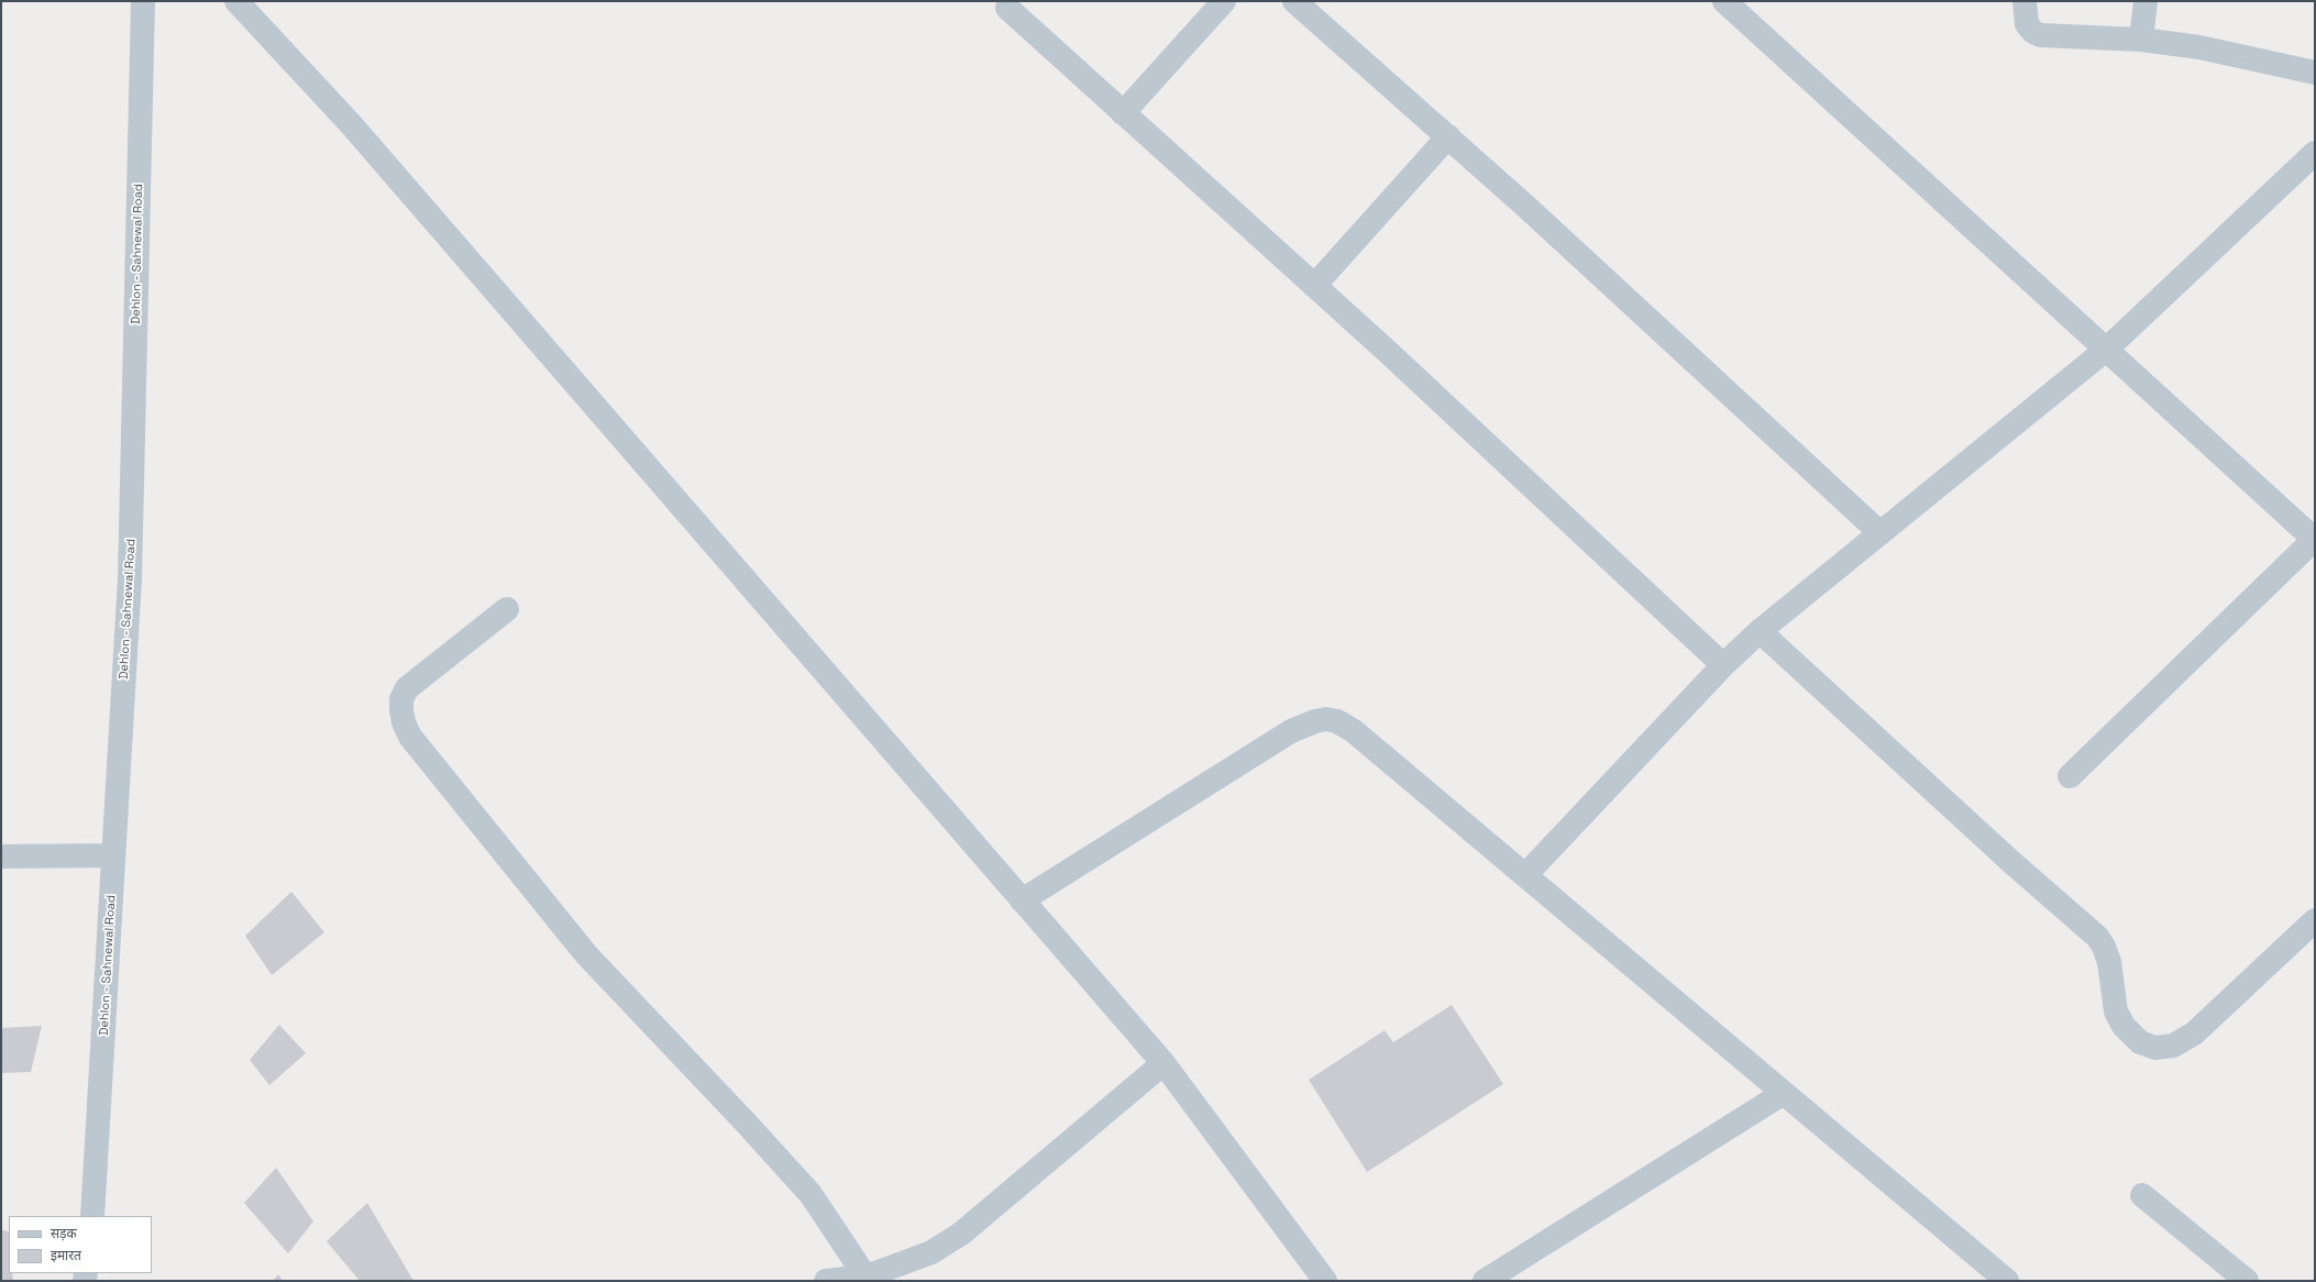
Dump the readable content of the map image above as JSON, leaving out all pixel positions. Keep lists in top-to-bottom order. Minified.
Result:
{"streets":{"street":["Dehlon - Sahnewal Road"]},"legend":["सड़क","इमारत"]}
